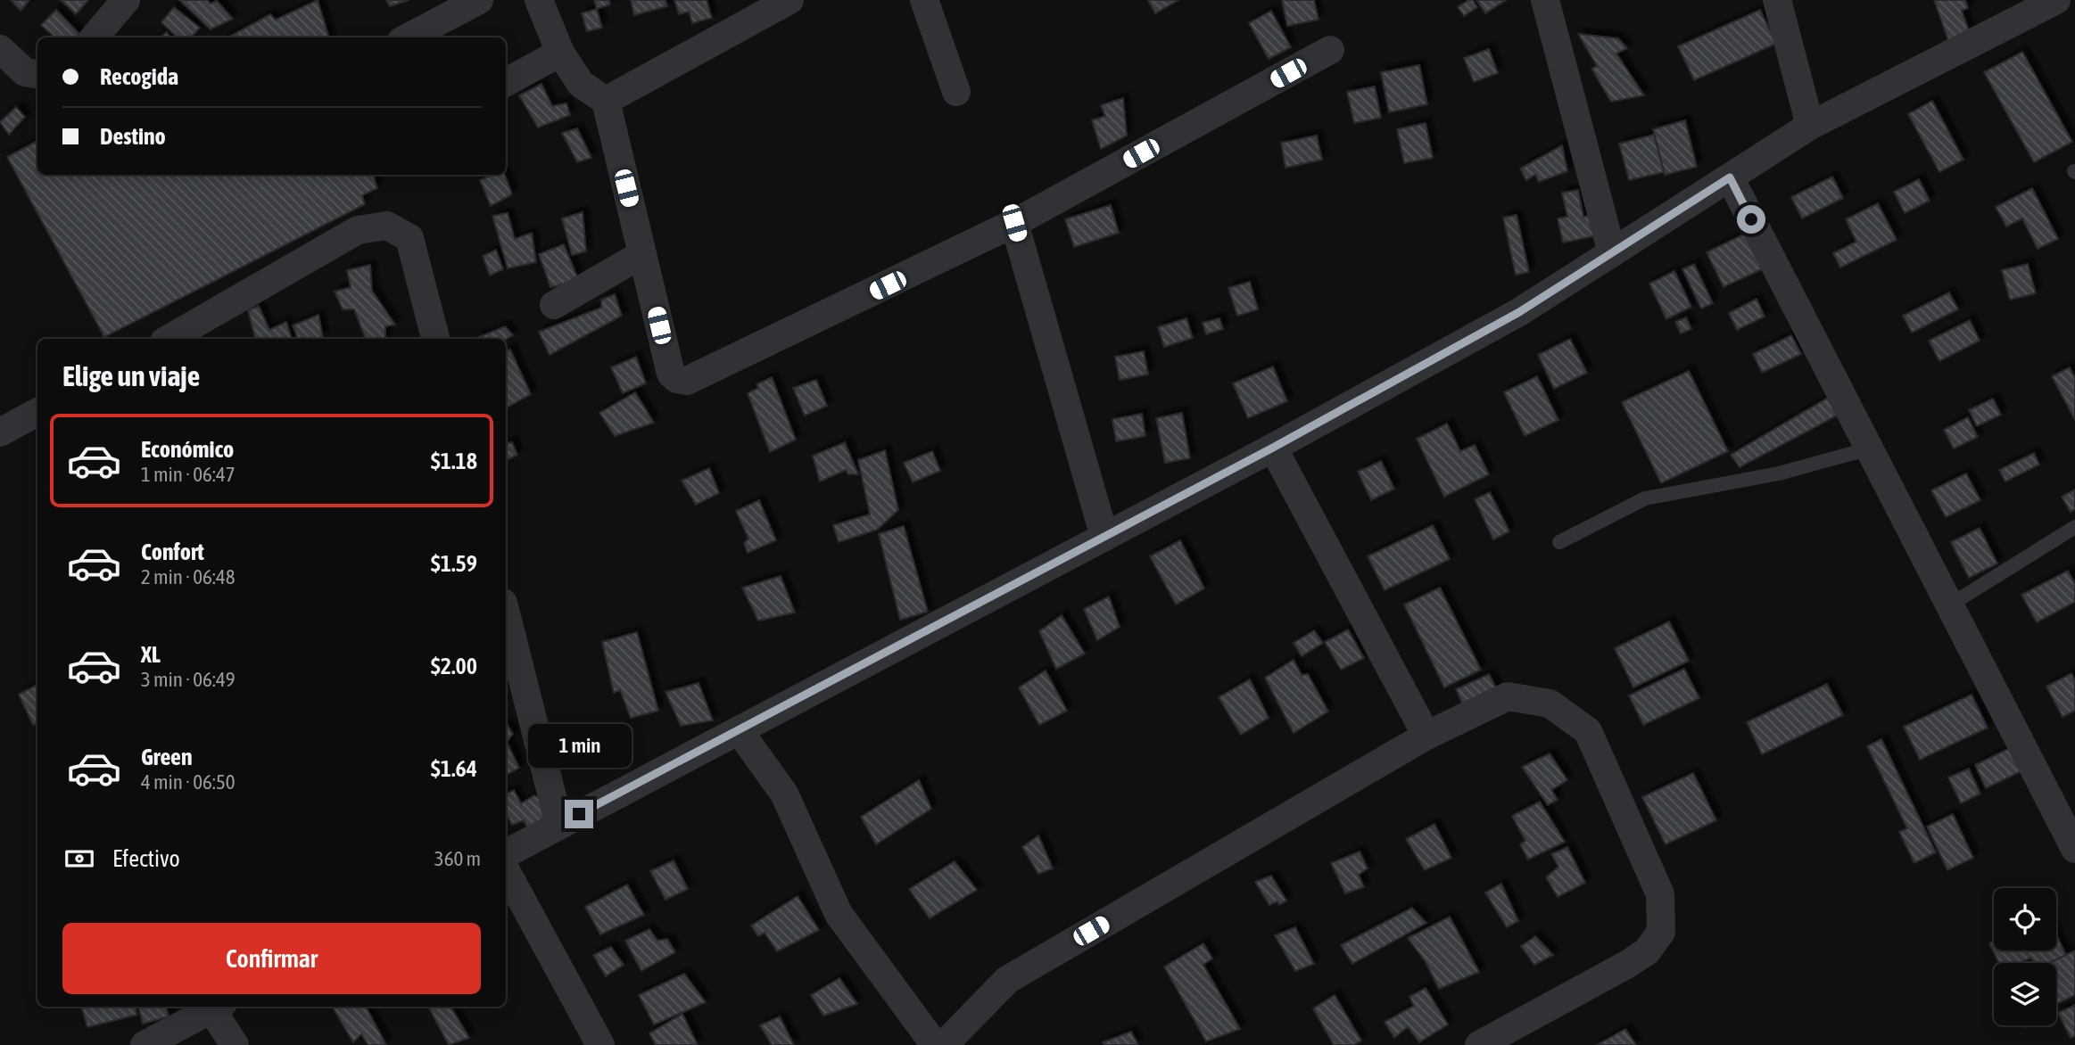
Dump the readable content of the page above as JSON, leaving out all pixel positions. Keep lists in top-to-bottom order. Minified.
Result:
{"page":{"banner":["Recogida","Destino"],"heading":"Elige un viaje","list":[{"name":"Económico","note":"1 min · 06:47","value":"$1.18"},{"name":"Confort","note":"2 min · 06:48","value":"$1.59"},{"name":"XL","note":"3 min · 06:49","value":"$2.00"},{"name":"Green","note":"4 min · 06:50","value":"$1.64"}],"bubble":"1 min","pay":["Efectivo","360 m"],"buttons":"Confirmar"}}
